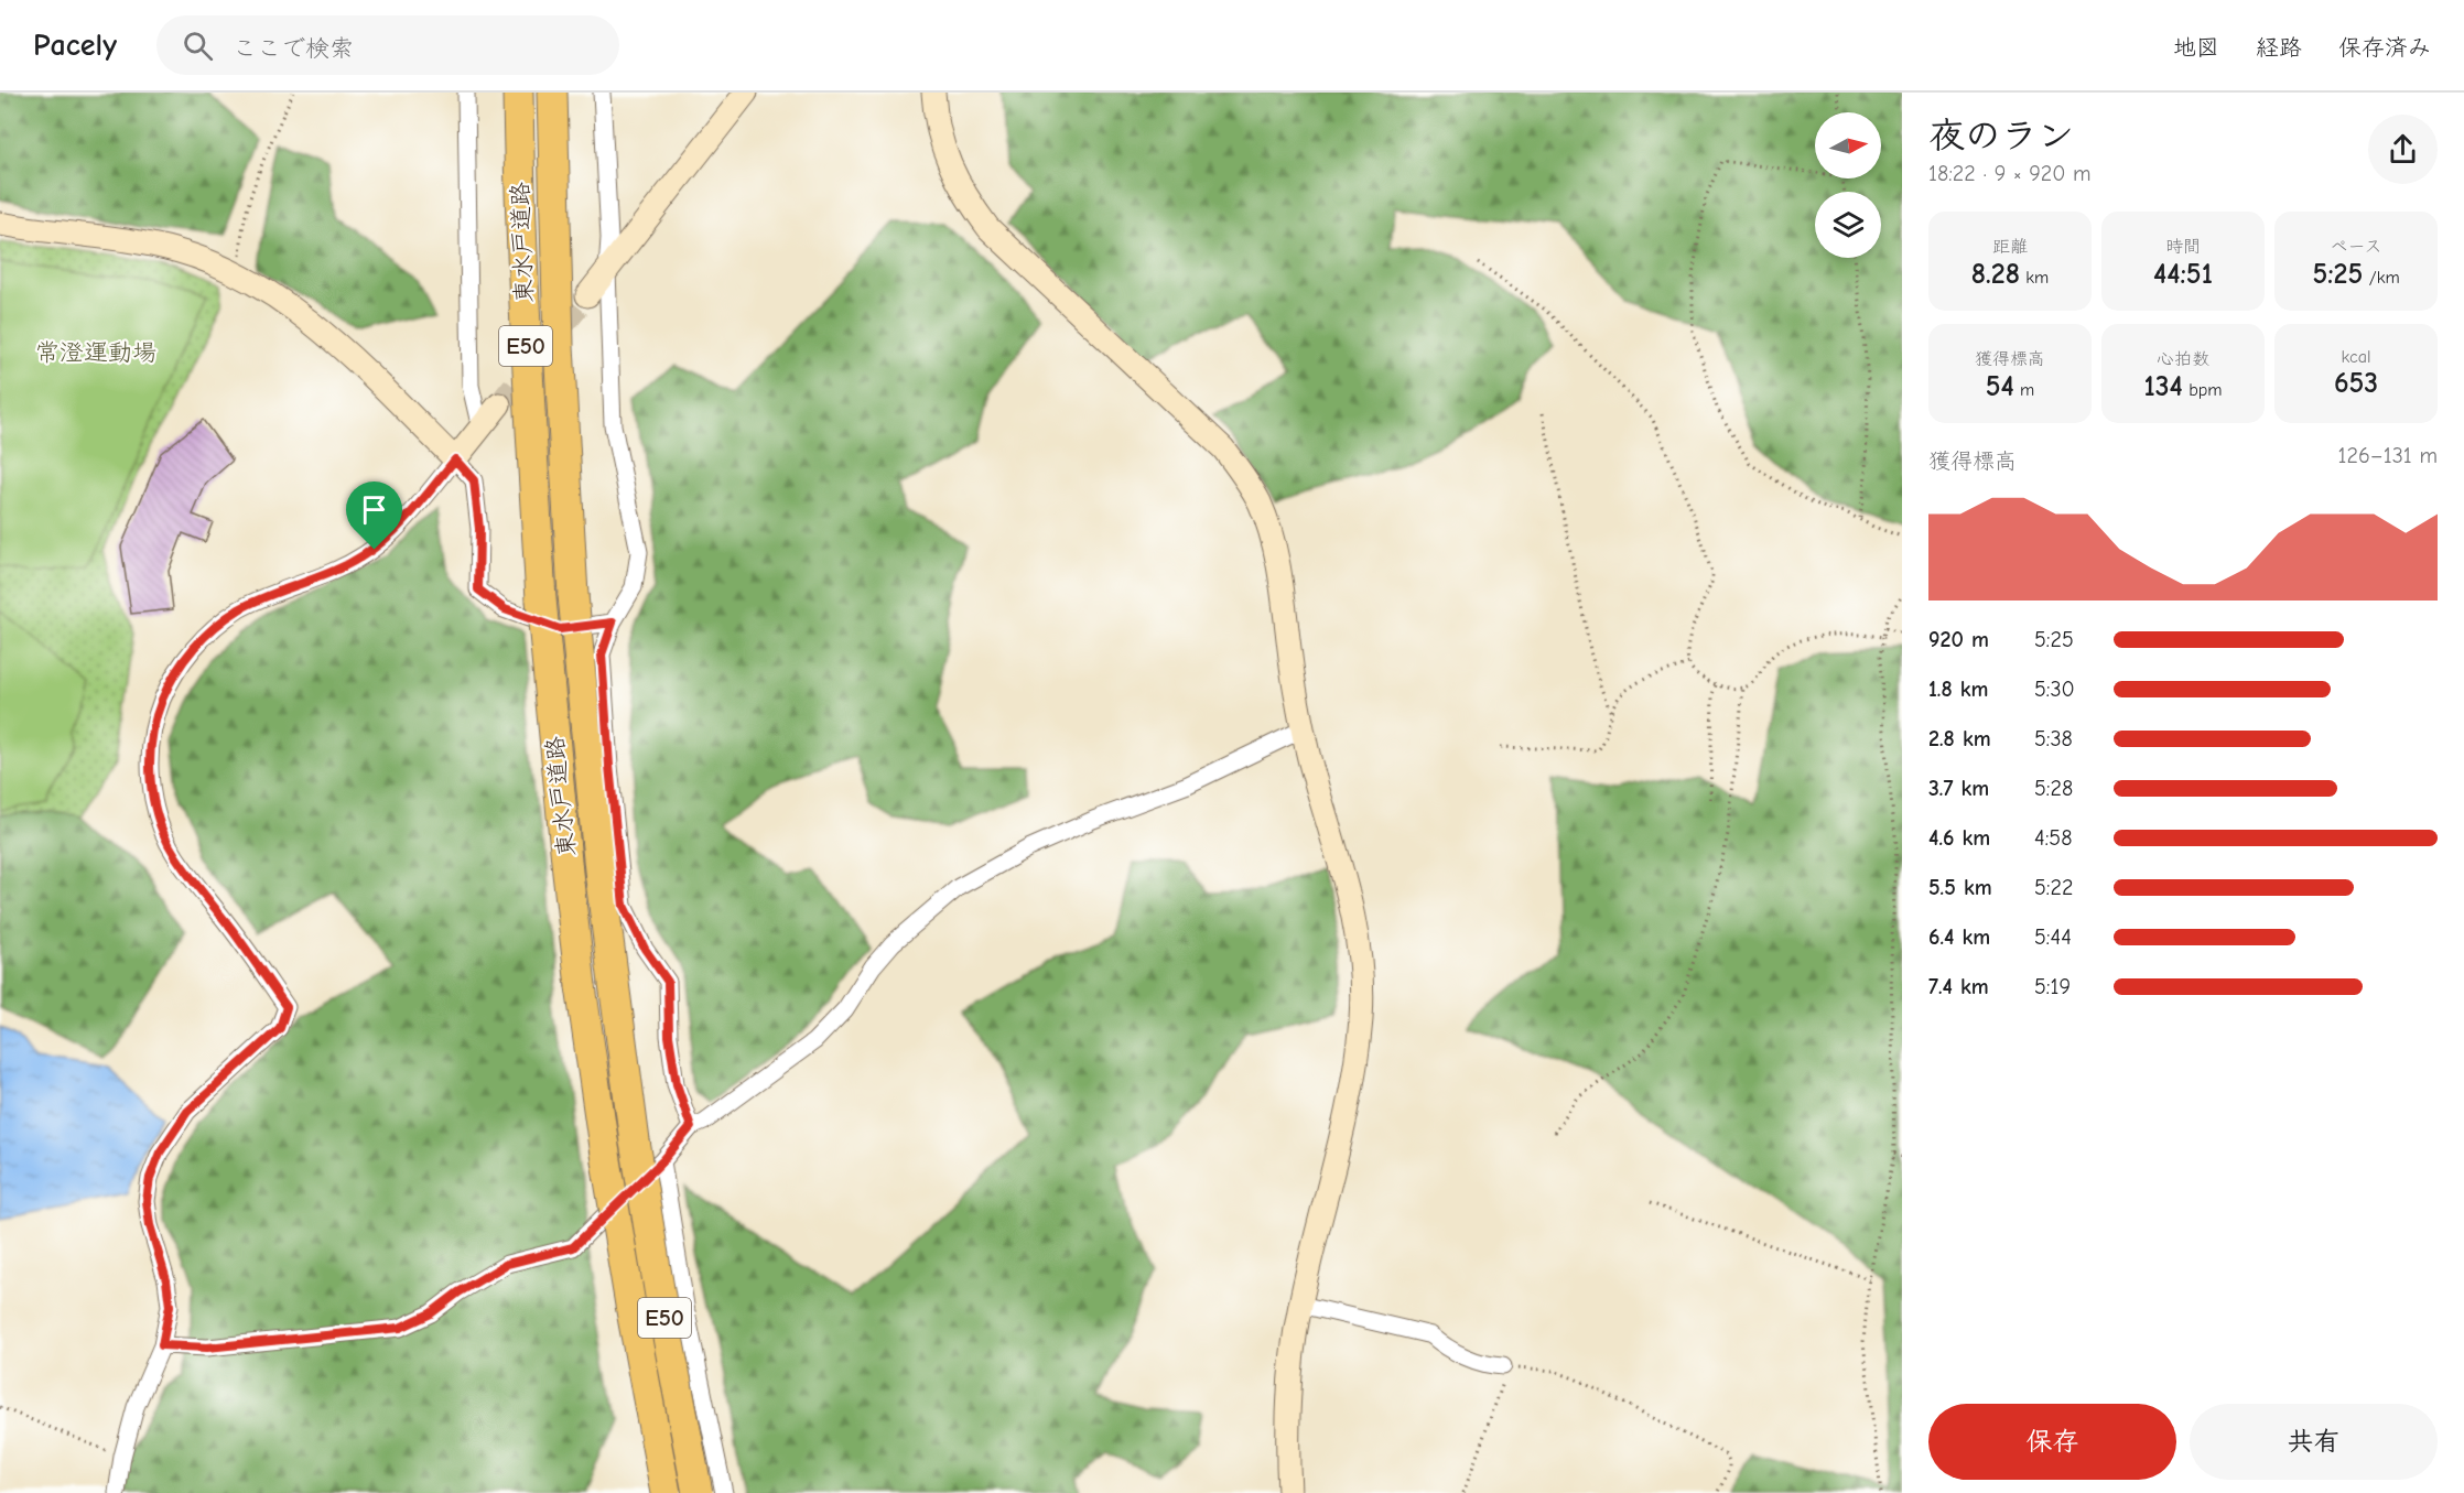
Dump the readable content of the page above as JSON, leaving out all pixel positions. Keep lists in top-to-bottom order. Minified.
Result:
{"streets":{"highway":["東水戸道路","E50"]},"parks":["常澄運動場"],"north":"right","page":{"header":"Pacely","search":"ここで検索","nav":["地図","経路","保存済み"],"heading":["夜のラン","18:22 · 9 × 920 m"],"stats":[["距離","8.28 km"],["時間","44:51"],["ペース","5:25 /km"],["獲得標高","54 m"],["心拍数","134 bpm"],["kcal","653"]],"chart":["獲得標高","126–131 m"],"list":[{"name":"920 m","note":"5:25"},{"name":"1.8 km","note":"5:30"},{"name":"2.8 km","note":"5:38"},{"name":"3.7 km","note":"5:28"},{"name":"4.6 km","note":"4:58"},{"name":"5.5 km","note":"5:22"},{"name":"6.4 km","note":"5:44"},{"name":"7.4 km","note":"5:19"}],"buttons":["保存","共有"]}}
